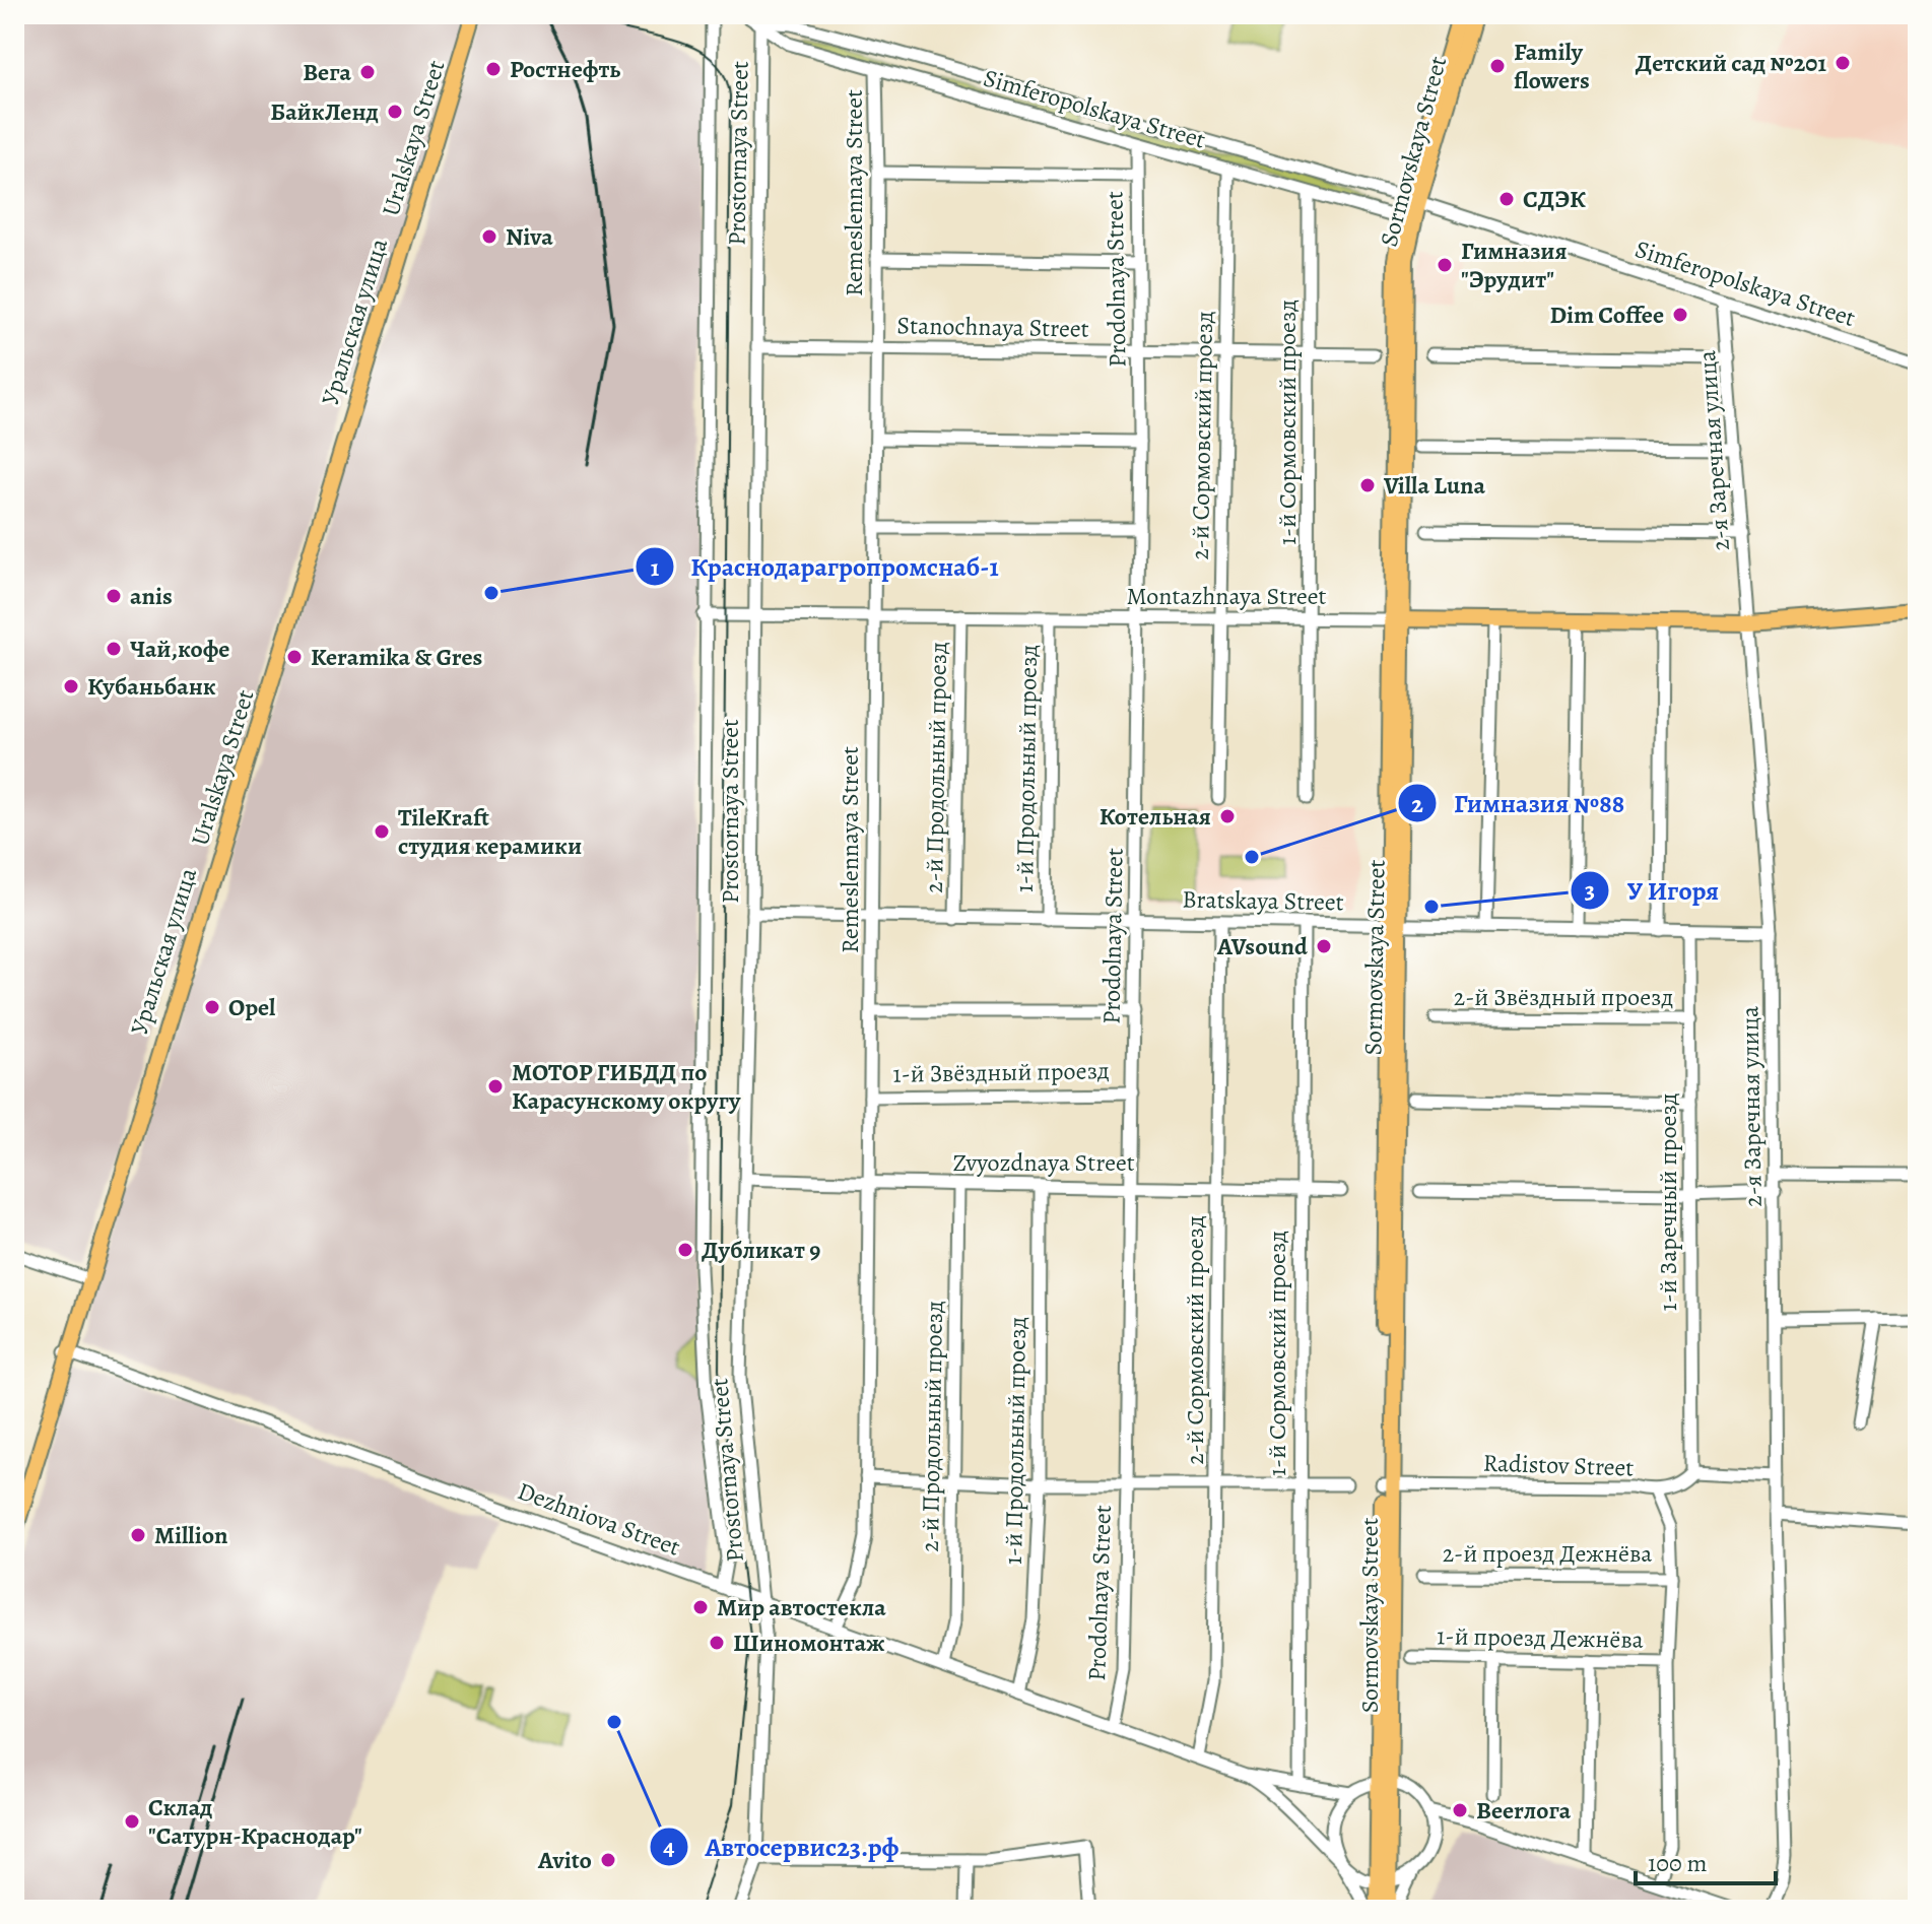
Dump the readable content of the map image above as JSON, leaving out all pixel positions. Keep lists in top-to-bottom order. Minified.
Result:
{"streets":{"main road":["Uralskaya Street","Sormovskaya Street","Montazhnaya Street"],"street":["Simferopolskaya Street","Prostornaya Street","Remeslennaya Street","Prodolnaya Street","Stanochnaya Street","1-й Сормовский проезд","2-й Сормовский проезд","2-я Заречная улица","2-й Продольный проезд","1-й Продольный проезд","Bratskaya Street","2-й Звёздный проезд","1-й Звёздный проезд","Zvyozdnaya Street","1-й Заречный проезд","Radistov Street","Dezhniova Street","2-й проезд Дежнёва","1-й проезд Дежнёва"]},"crossings":[["Simferopolskaya Street","Sormovskaya Street"],["Simferopolskaya Street","Prostornaya Street"],["Simferopolskaya Street","Remeslennaya Street"],["Simferopolskaya Street","Prodolnaya Street"],["Simferopolskaya Street","1-й Сормовский проезд"],["Simferopolskaya Street","2-й Сормовский проезд"],["Simferopolskaya Street","2-я Заречная улица"],["Uralskaya Street","Dezhniova Street"],["Sormovskaya Street","Montazhnaya Street"],["Sormovskaya Street","Bratskaya Street"],["Sormovskaya Street","Radistov Street"],["Prostornaya Street","Stanochnaya Street"],["Prostornaya Street","Montazhnaya Street"],["Prostornaya Street","Bratskaya Street"],["Prostornaya Street","Zvyozdnaya Street"],["Prostornaya Street","Dezhniova Street"],["Remeslennaya Street","Stanochnaya Street"],["Remeslennaya Street","Montazhnaya Street"],["Remeslennaya Street","Bratskaya Street"],["Remeslennaya Street","1-й Звёздный проезд"],["Remeslennaya Street","Zvyozdnaya Street"],["Remeslennaya Street","Dezhniova Street"],["Prodolnaya Street","Stanochnaya Street"],["Prodolnaya Street","Montazhnaya Street"],["Prodolnaya Street","Bratskaya Street"],["Prodolnaya Street","1-й Звёздный проезд"],["Prodolnaya Street","Zvyozdnaya Street"],["Prodolnaya Street","Dezhniova Street"],["Stanochnaya Street","1-й Сормовский проезд"],["Stanochnaya Street","2-й Сормовский проезд"],["1-й Сормовский проезд","Montazhnaya Street"],["1-й Сормовский проезд","Bratskaya Street"],["1-й Сормовский проезд","Zvyozdnaya Street"],["1-й Сормовский проезд","Dezhniova Street"],["2-й Сормовский проезд","Montazhnaya Street"],["2-й Сормовский проезд","Bratskaya Street"],["2-й Сормовский проезд","Zvyozdnaya Street"],["2-й Сормовский проезд","Dezhniova Street"],["2-я Заречная улица","Montazhnaya Street"],["2-я Заречная улица","Bratskaya Street"],["Montazhnaya Street","2-й Продольный проезд"],["Montazhnaya Street","1-й Продольный проезд"],["2-й Продольный проезд","Bratskaya Street"],["2-й Продольный проезд","Zvyozdnaya Street"],["2-й Продольный проезд","Dezhniova Street"],["1-й Продольный проезд","Bratskaya Street"],["1-й Продольный проезд","Zvyozdnaya Street"],["1-й Продольный проезд","Dezhniova Street"],["Bratskaya Street","1-й Заречный проезд"],["2-й Звёздный проезд","1-й Заречный проезд"],["1-й Заречный проезд","Radistov Street"]],"places":["Детский сад №201","Family flowers","Ростнефть","Вега","БайкЛенд","СДЭК","Niva","Гимназия \"Эрудит\"","Dim Coffee","Villa Luna","Краснодарагропромснаб-1","anis","Чай,кофе","Keramika & Gres","Кубаньбанк","Котельная","TileKraft студия керамики","Гимназия №88","У Игоря","AVsound","Opel","МОТОР ГИБДД по Карасунскому округу","Дубликат 9","Million","Мир автостекла","Шиномонтаж","Автосервис23.рф","Beerлога","Склад \"Сатурн-Краснодар\"","Avito"],"scale_bar":"100 m"}
